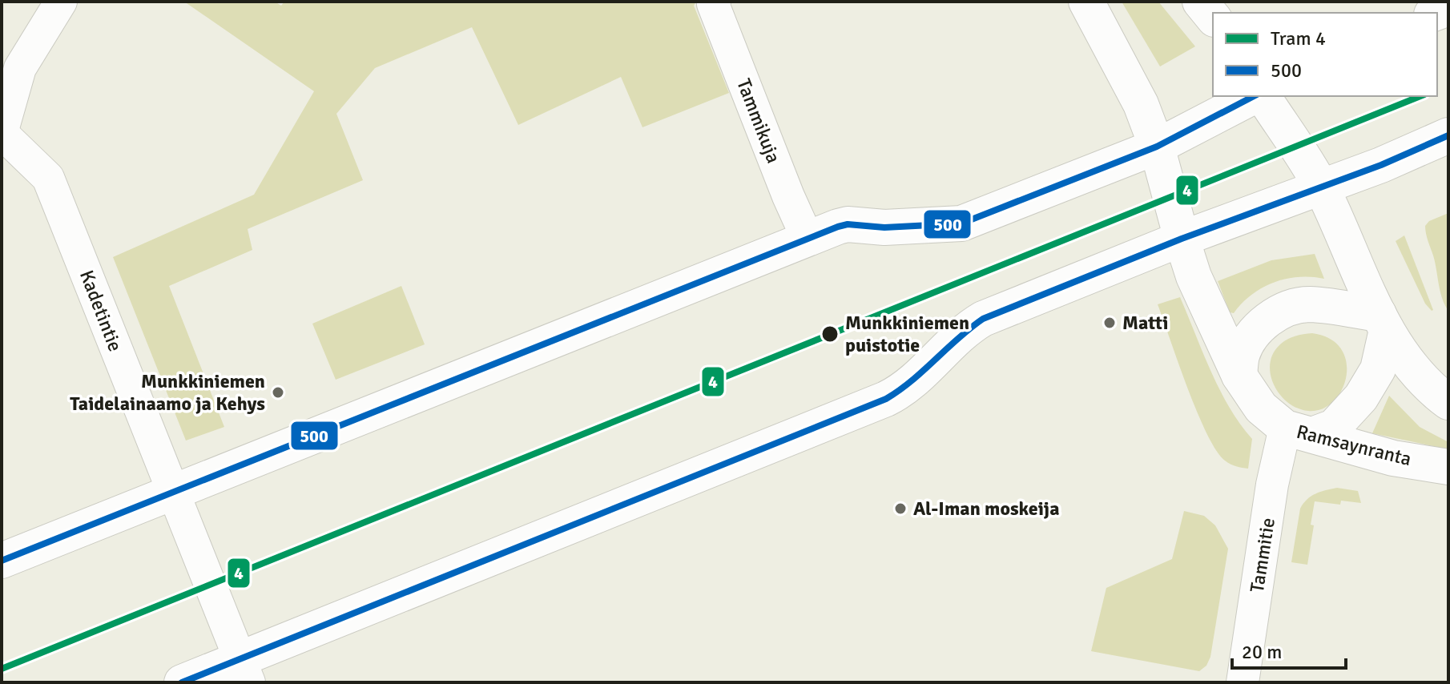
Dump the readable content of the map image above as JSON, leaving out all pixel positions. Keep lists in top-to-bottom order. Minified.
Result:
{"streets":{"street":["Tammikuja","Kadetintie","Ramsaynranta","Tammitie"]},"crossings":[["Ramsaynranta","Tammitie"]],"places":["Matti","Munkkiniemen puistotie","Munkkiniemen Taidelainaamo ja Kehys","Al-Iman moskeija"],"lines":["tram line 4","transit line 500"],"legend":["Tram 4","500"],"scale_bar":"20 m"}
